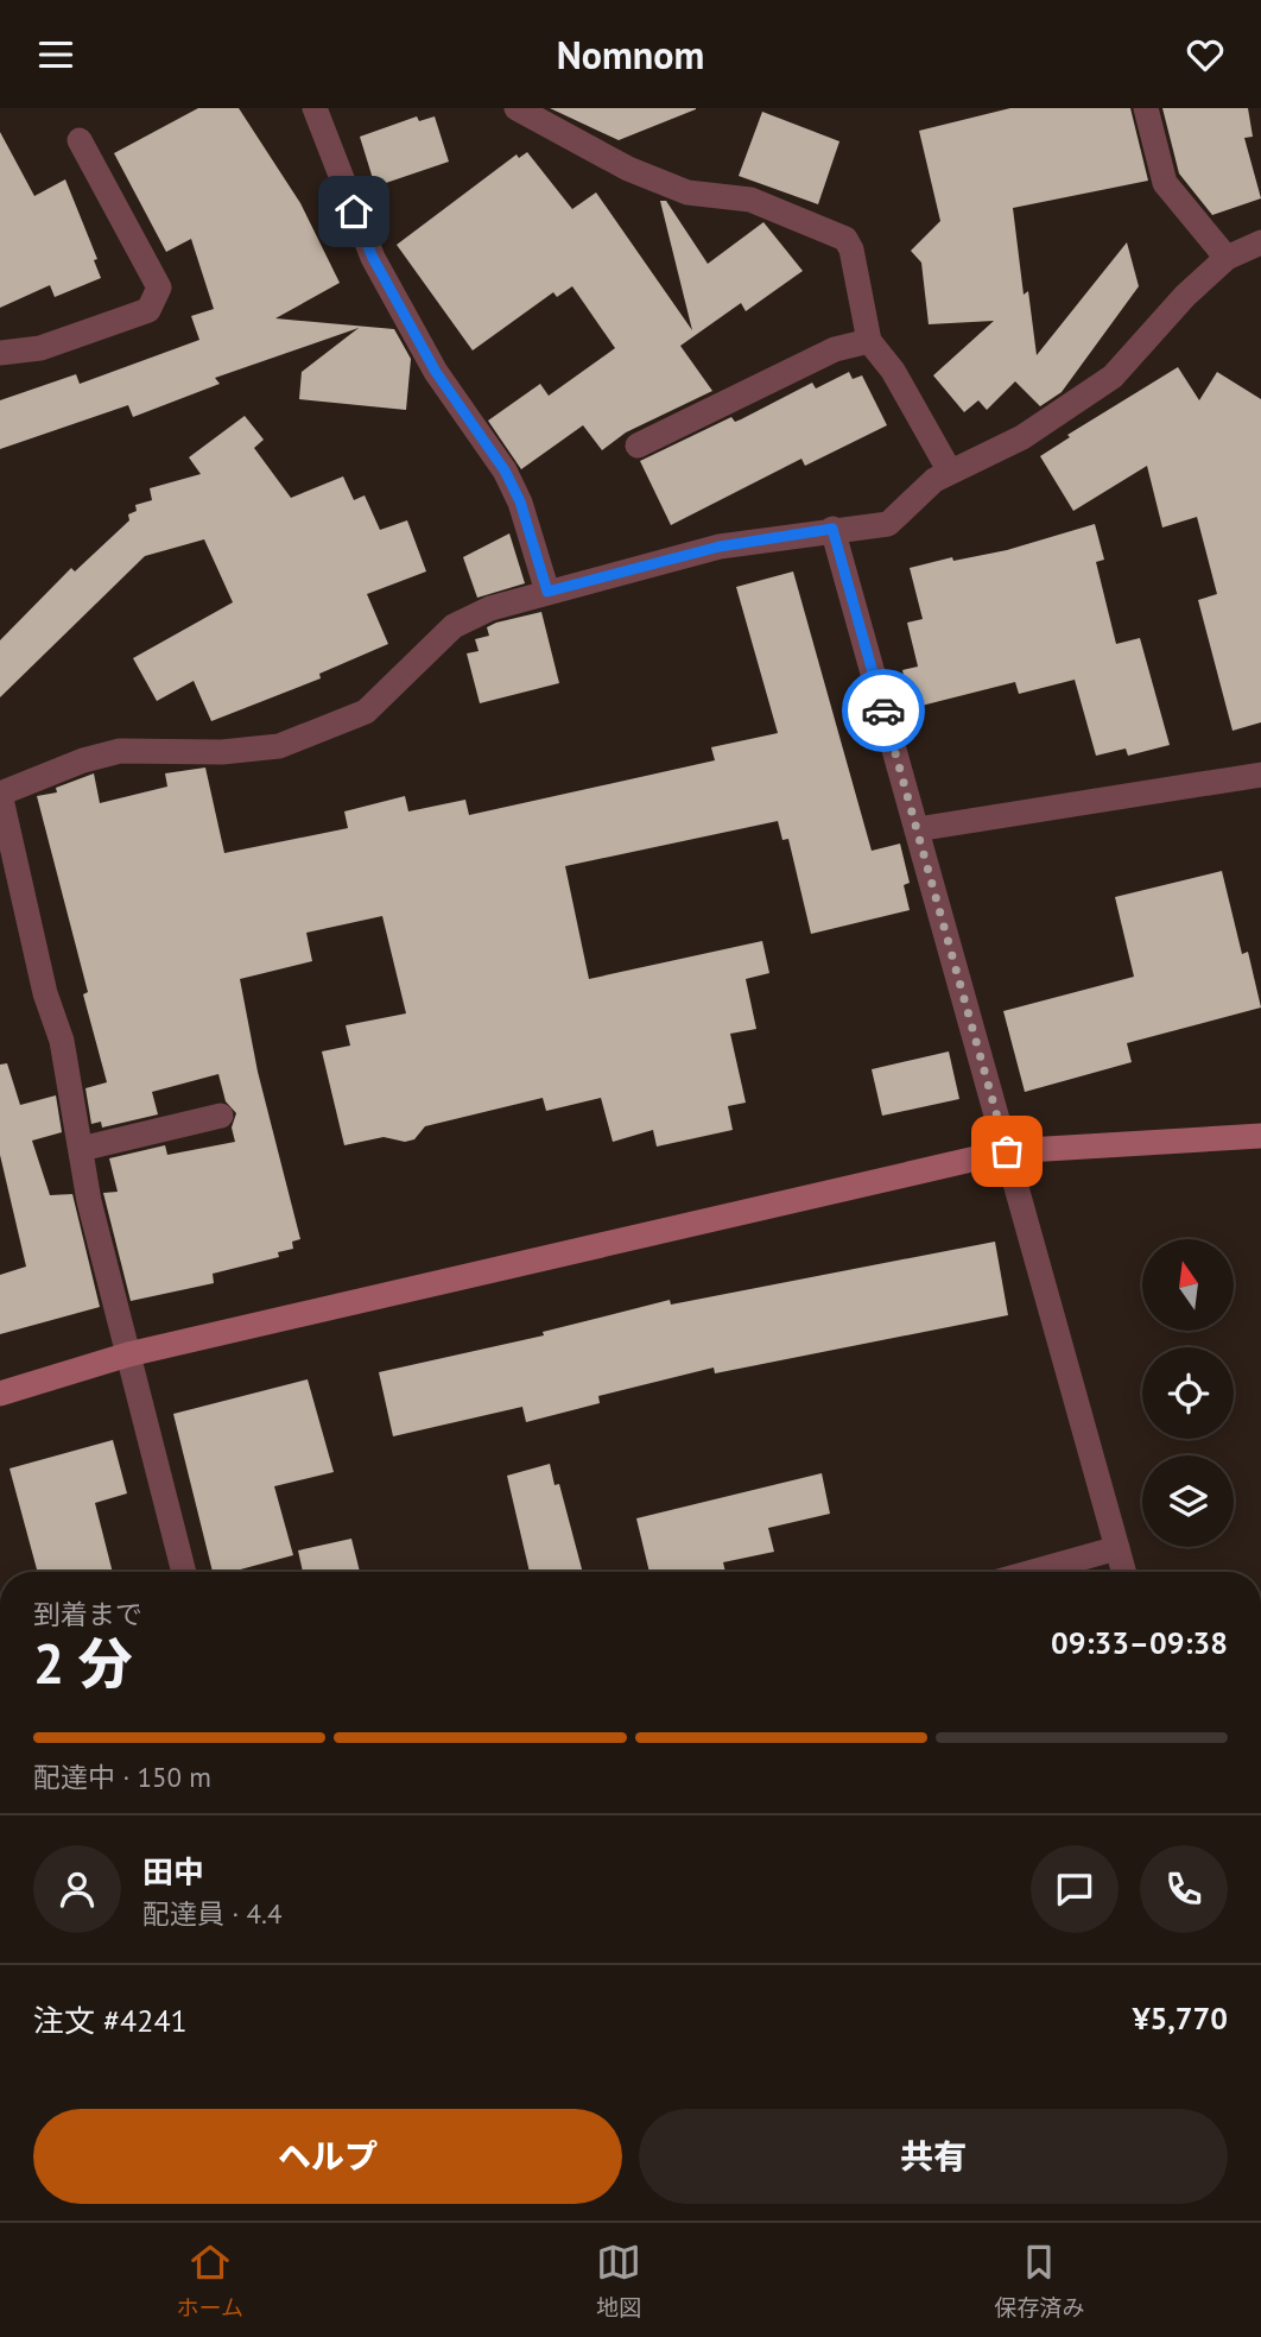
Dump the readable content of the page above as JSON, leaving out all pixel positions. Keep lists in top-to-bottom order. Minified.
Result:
{"north":"top","page":{"header":"Nomnom","heading":["2 分","到着まで","09:33–09:38"],"panel":["田中","配達員 · 4.4","注文 #4241","¥5,770"],"bar":"配達中 · 150 m","buttons":["ヘルプ","共有"],"tabs":["ホーム","地図","保存済み"]}}
